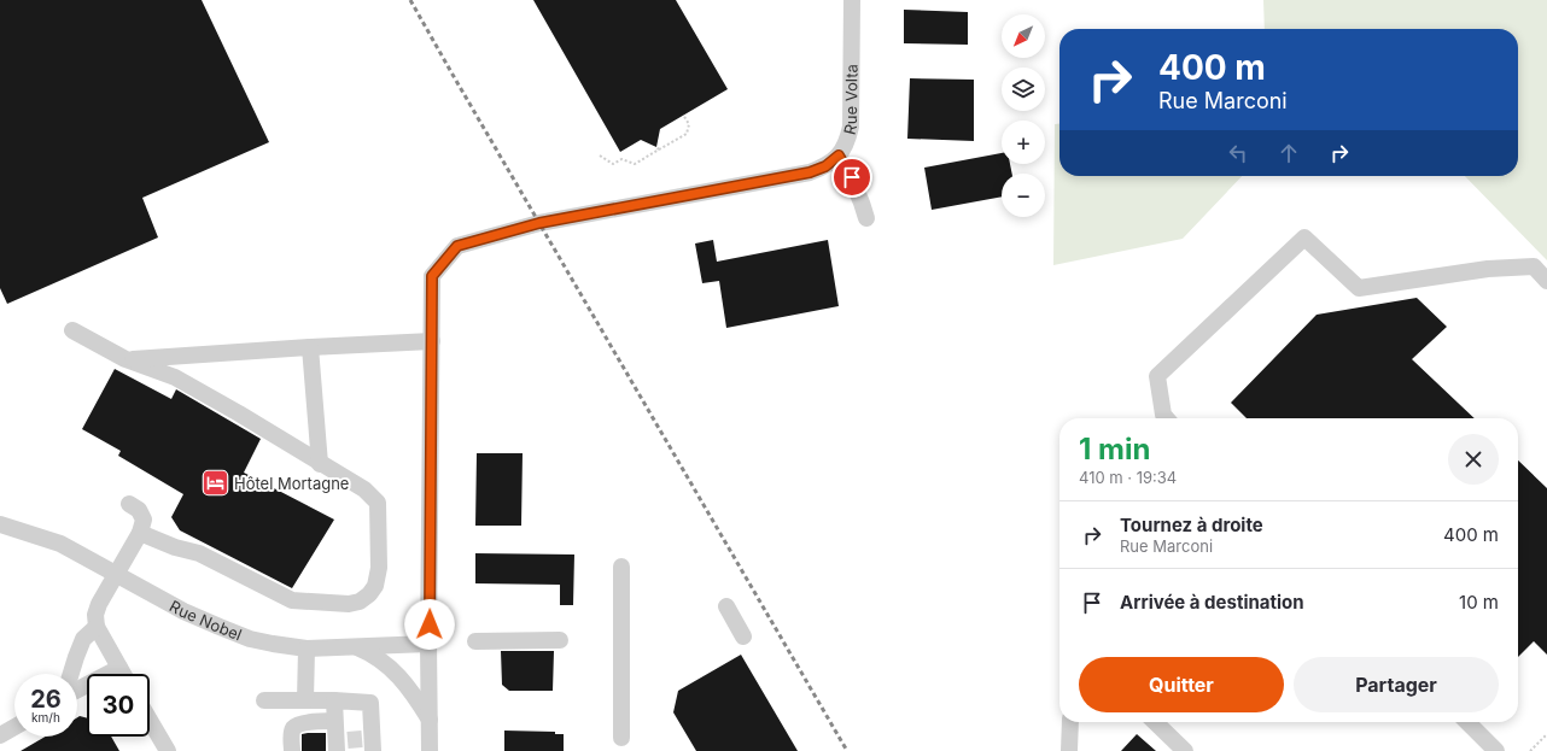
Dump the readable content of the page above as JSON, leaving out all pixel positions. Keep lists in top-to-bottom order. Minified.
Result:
{"streets":{"street":["Rue Volta","Rue Nobel"]},"crossings":[["Rue Volta","Rue Nobel"]],"places":{"hotel":["Hôtel Mortagne"]},"north":"bottom left","page":{"map_buttons":["+","−"],"turn":["400 m","Rue Marconi"],"heading":["1 min","410 m · 19:34"],"list":[{"name":"Tournez à droite","note":"Rue Marconi","value":"400 m"},{"name":"Arrivée à destination","value":"10 m"}],"buttons":["Quitter","Partager"],"speed":"26 km/h","limit":"30"}}
